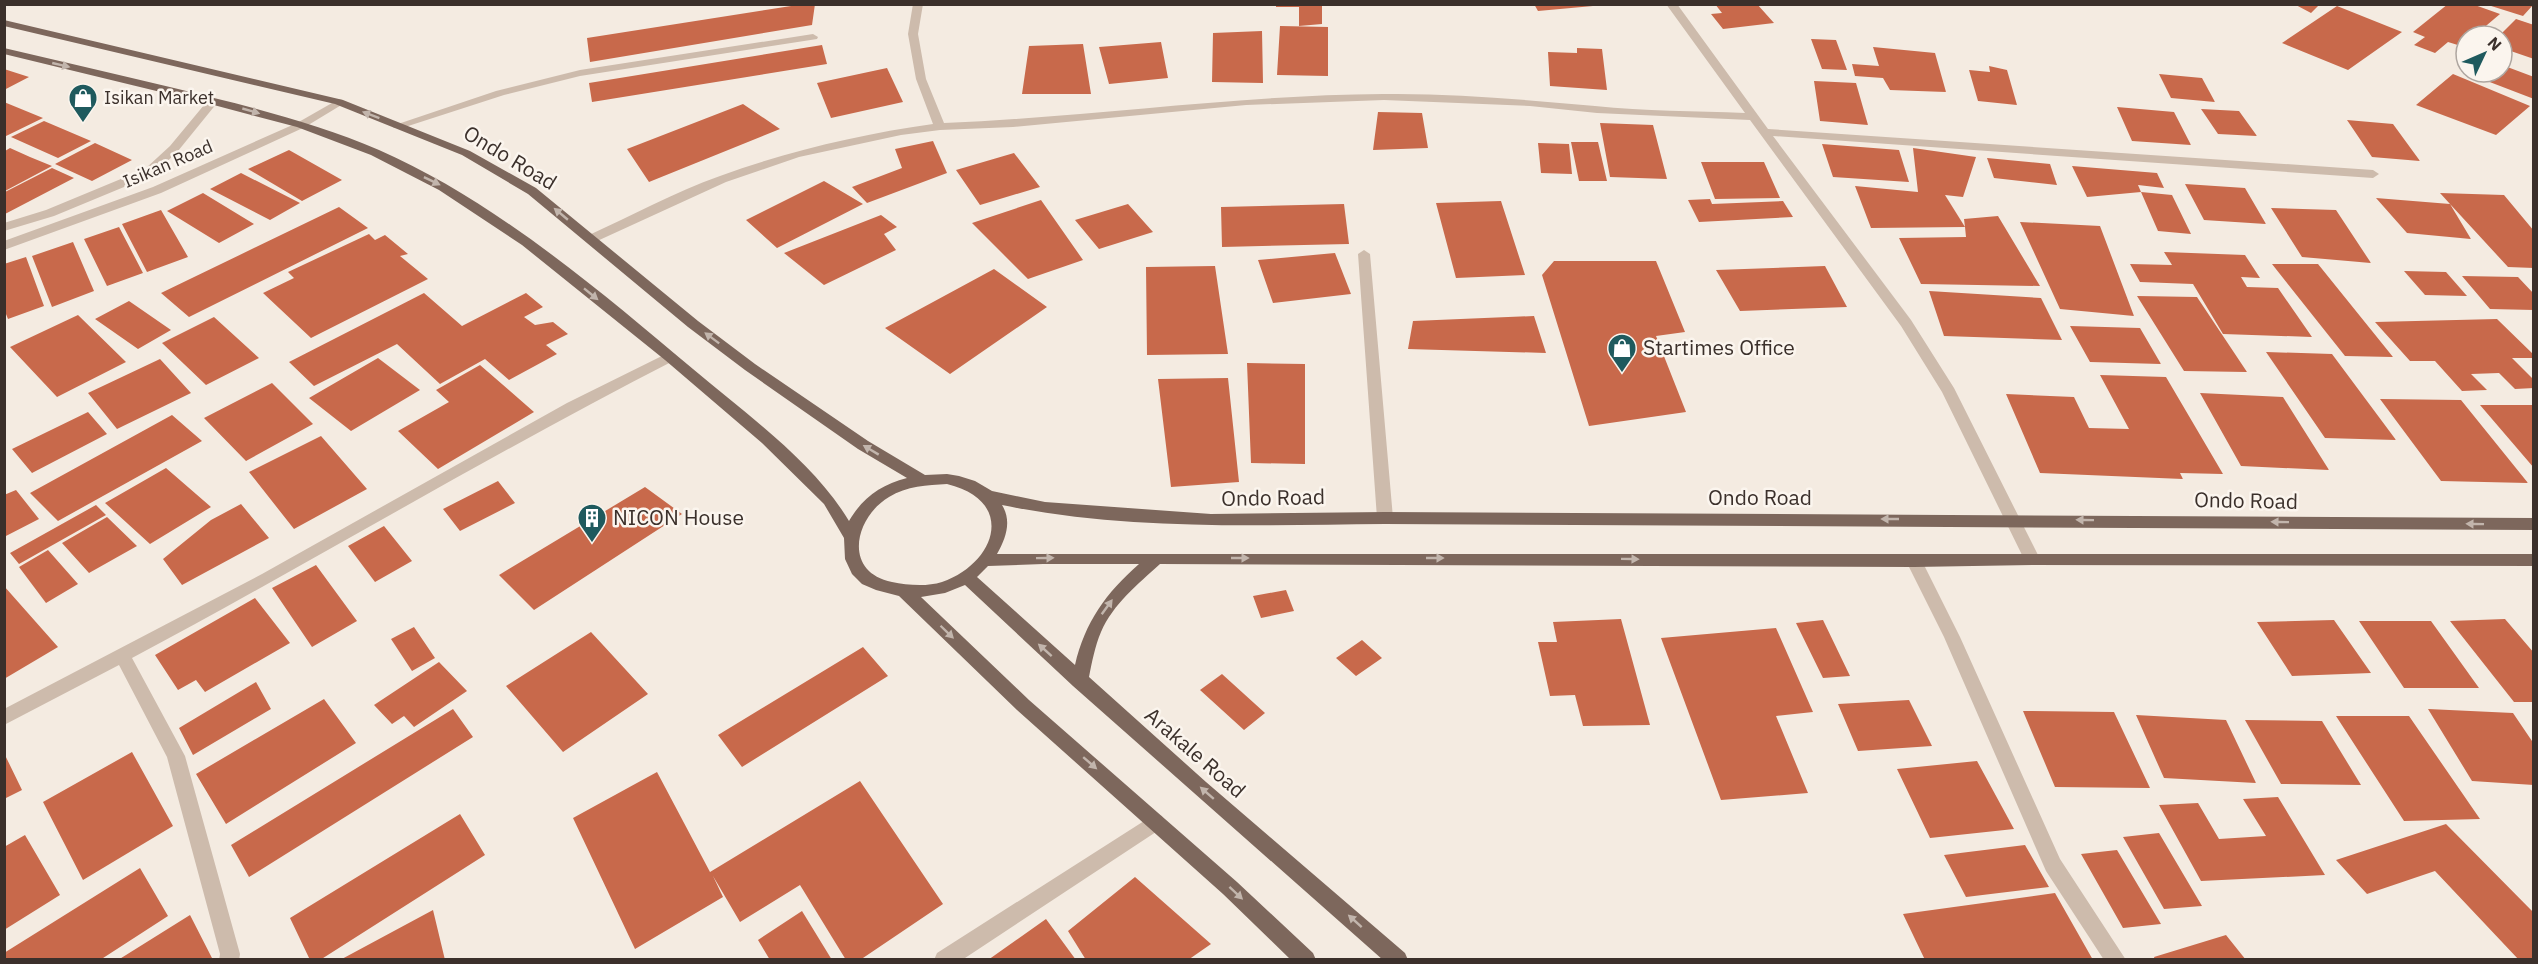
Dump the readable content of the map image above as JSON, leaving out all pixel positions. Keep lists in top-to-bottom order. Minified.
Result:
{"streets":{"main road":["Ondo Road","Arakale Road"],"street":["Isikan Road"]},"crossings":[["Ondo Road","Isikan Road"],["Ondo Road","Arakale Road"]],"places":{"shop":["Isikan Market","Startimes Office"],"building":["NICON House"]},"north":"top right"}
